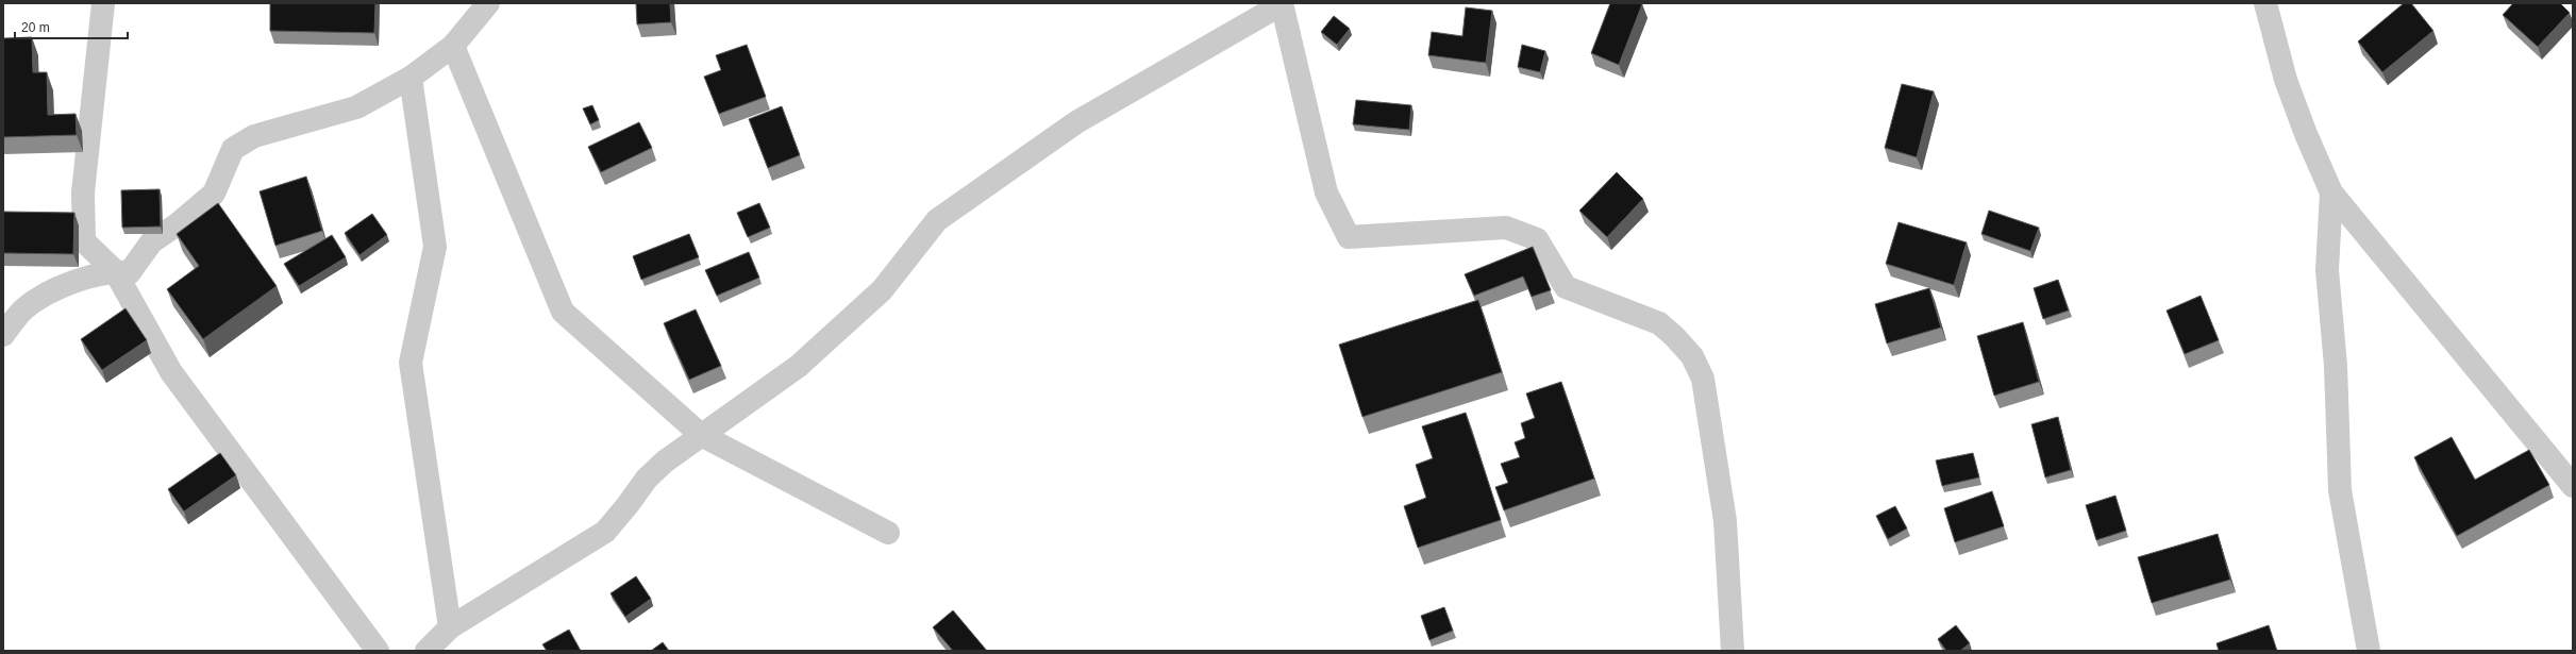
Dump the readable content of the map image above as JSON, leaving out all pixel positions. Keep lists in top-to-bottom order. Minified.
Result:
{"scale_bar":"20 m"}
